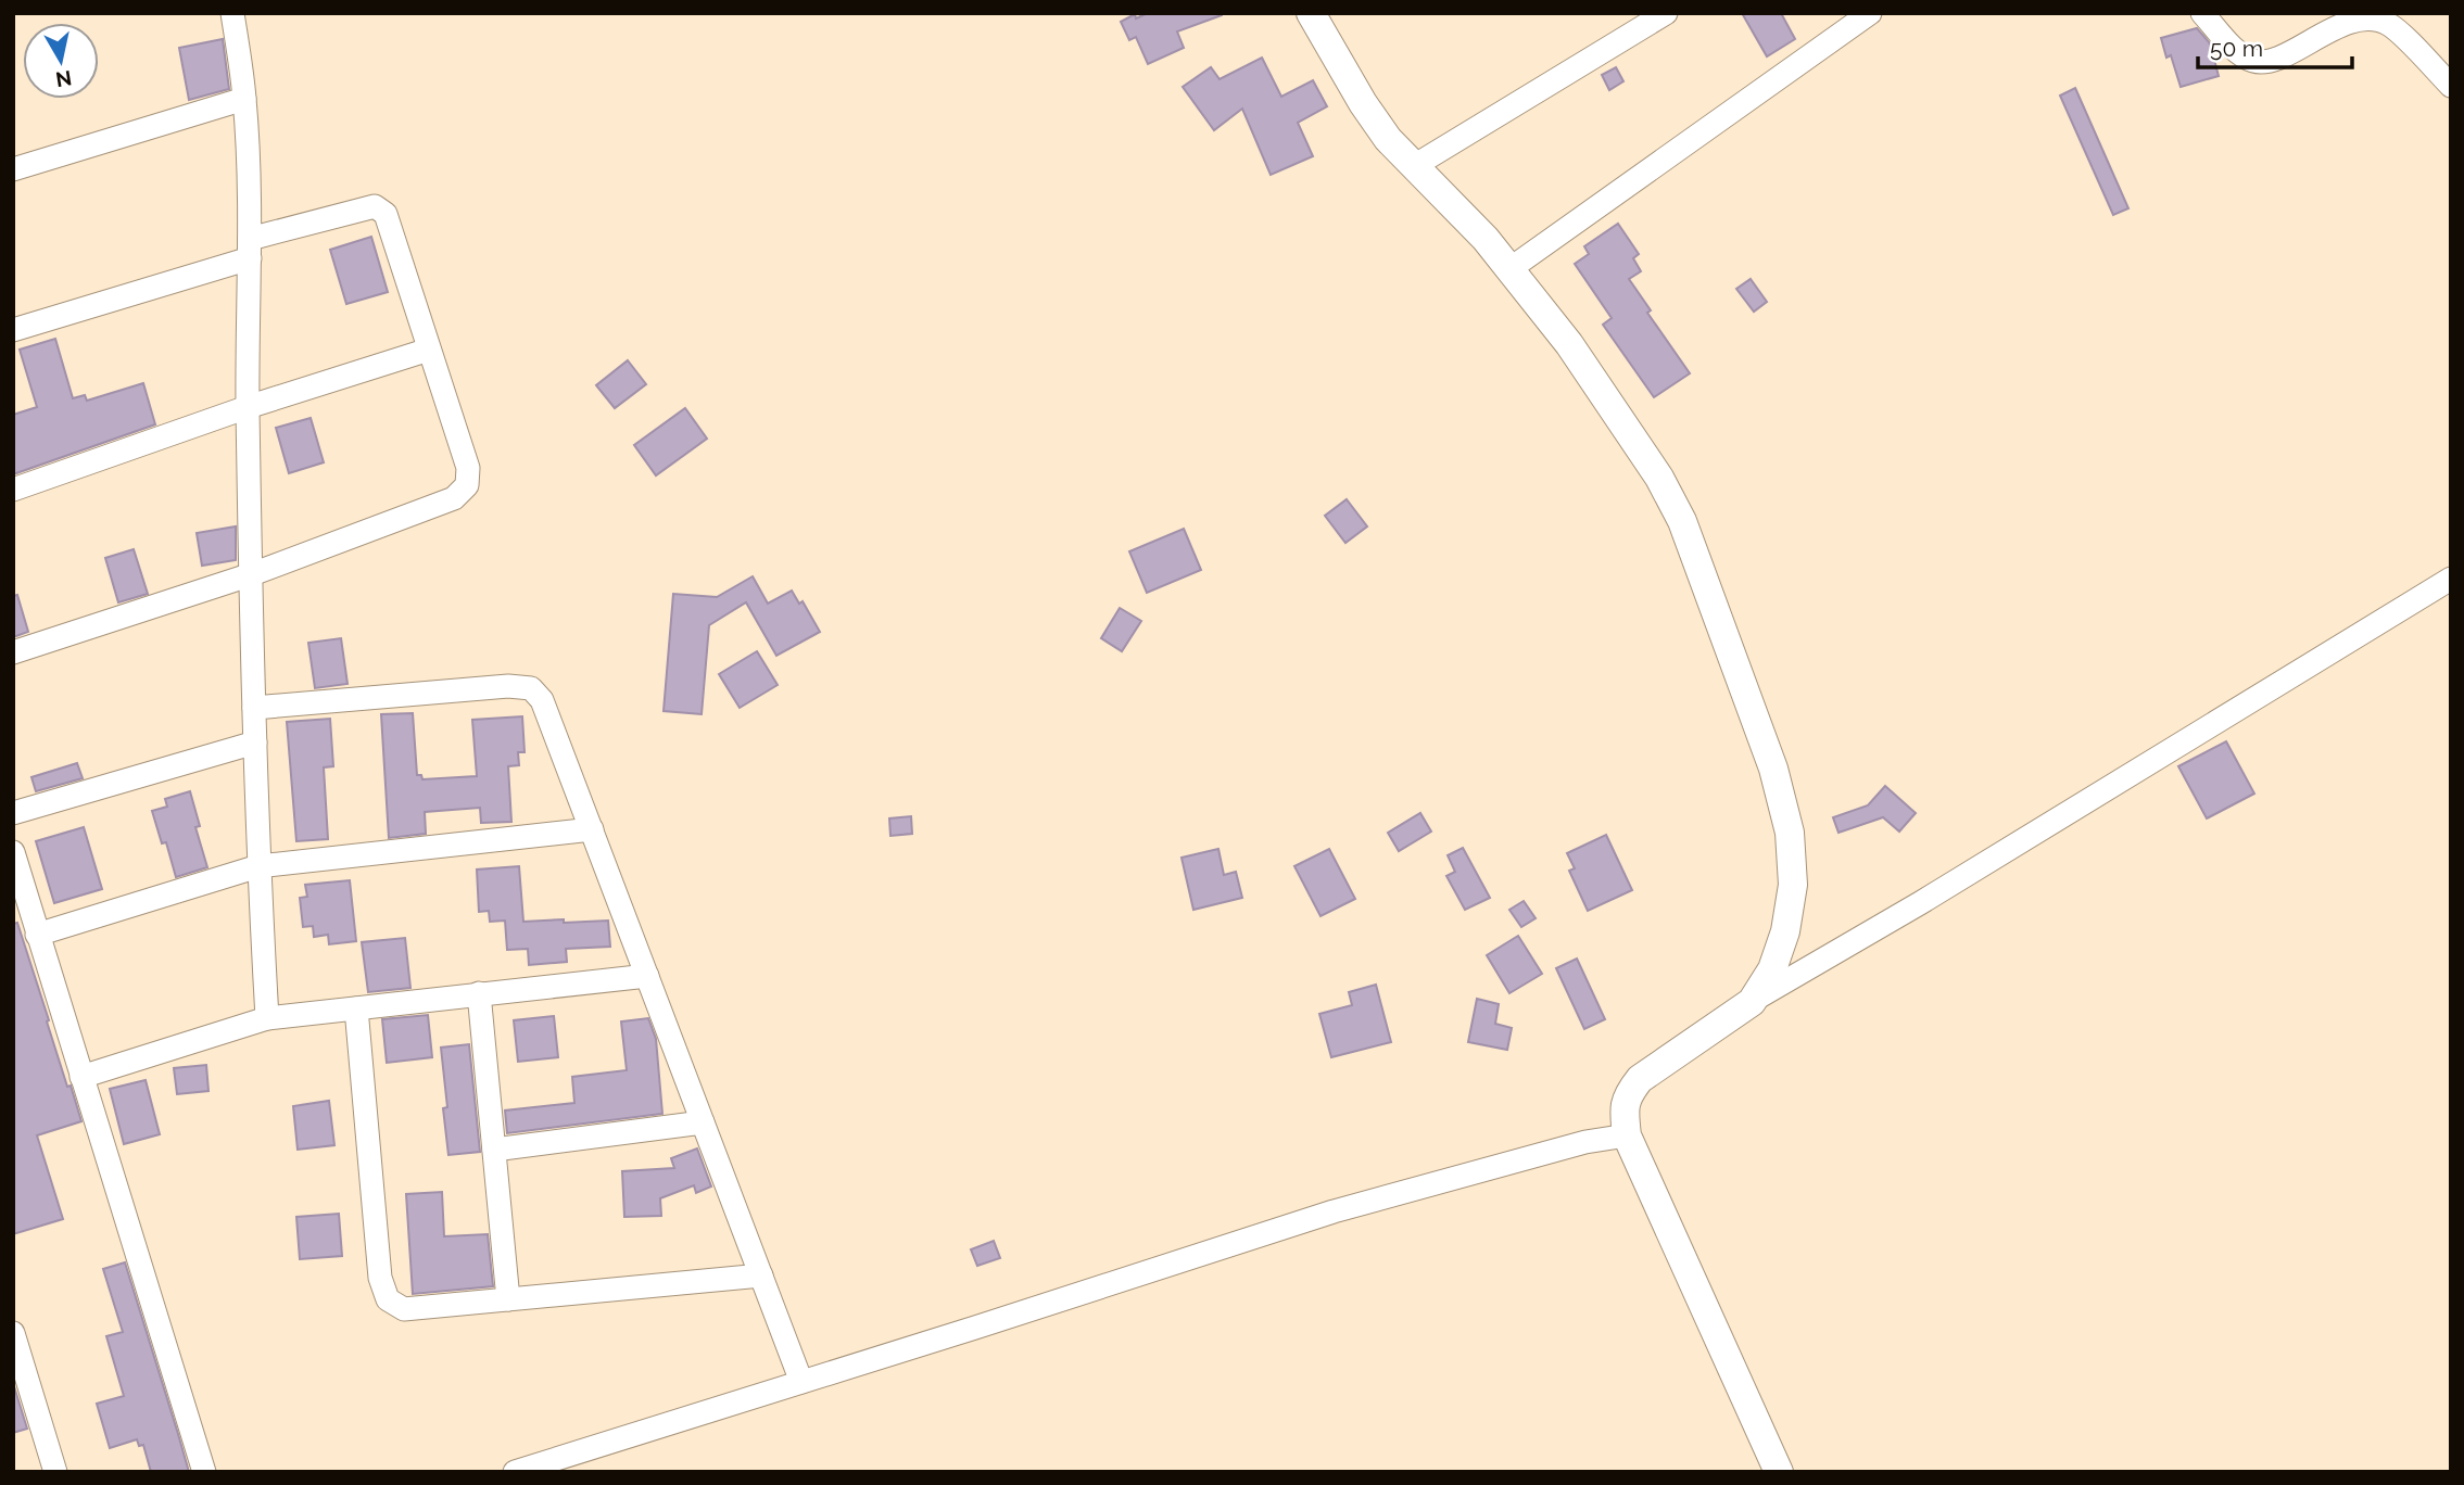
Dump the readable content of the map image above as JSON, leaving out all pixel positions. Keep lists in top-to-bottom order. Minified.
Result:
{"scale_bar":"50 m","north":"bottom"}
